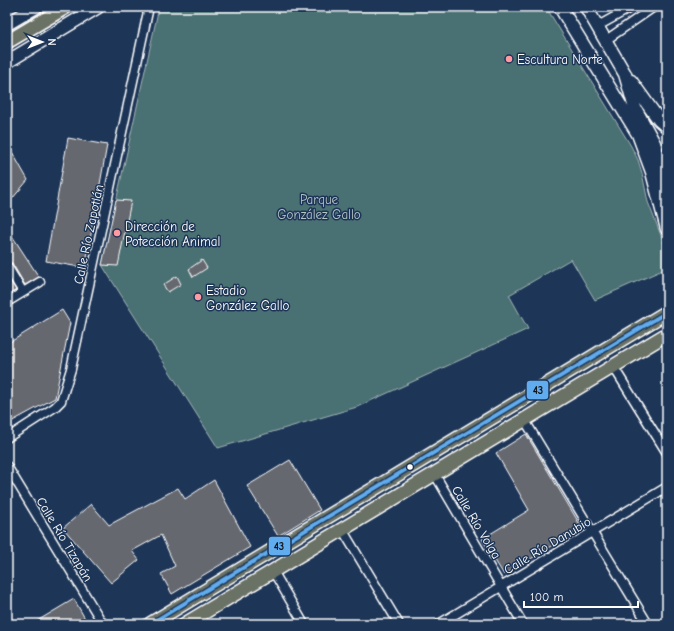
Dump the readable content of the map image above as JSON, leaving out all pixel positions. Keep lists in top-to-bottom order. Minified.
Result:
{"streets":{"street":["Calle Río Zapotlán","Calle Río Volga","Calle Río Tizapán","Calle Río Danubio"]},"crossings":[["Calle Río Volga","Calle Río Danubio"]],"parks":["Parque González Gallo"],"places":["Escultura Norte","Dirección de Potección Animal","Estadio González Gallo"],"lines":["transit line 43"],"scale_bar":"100 m","north":"right"}
